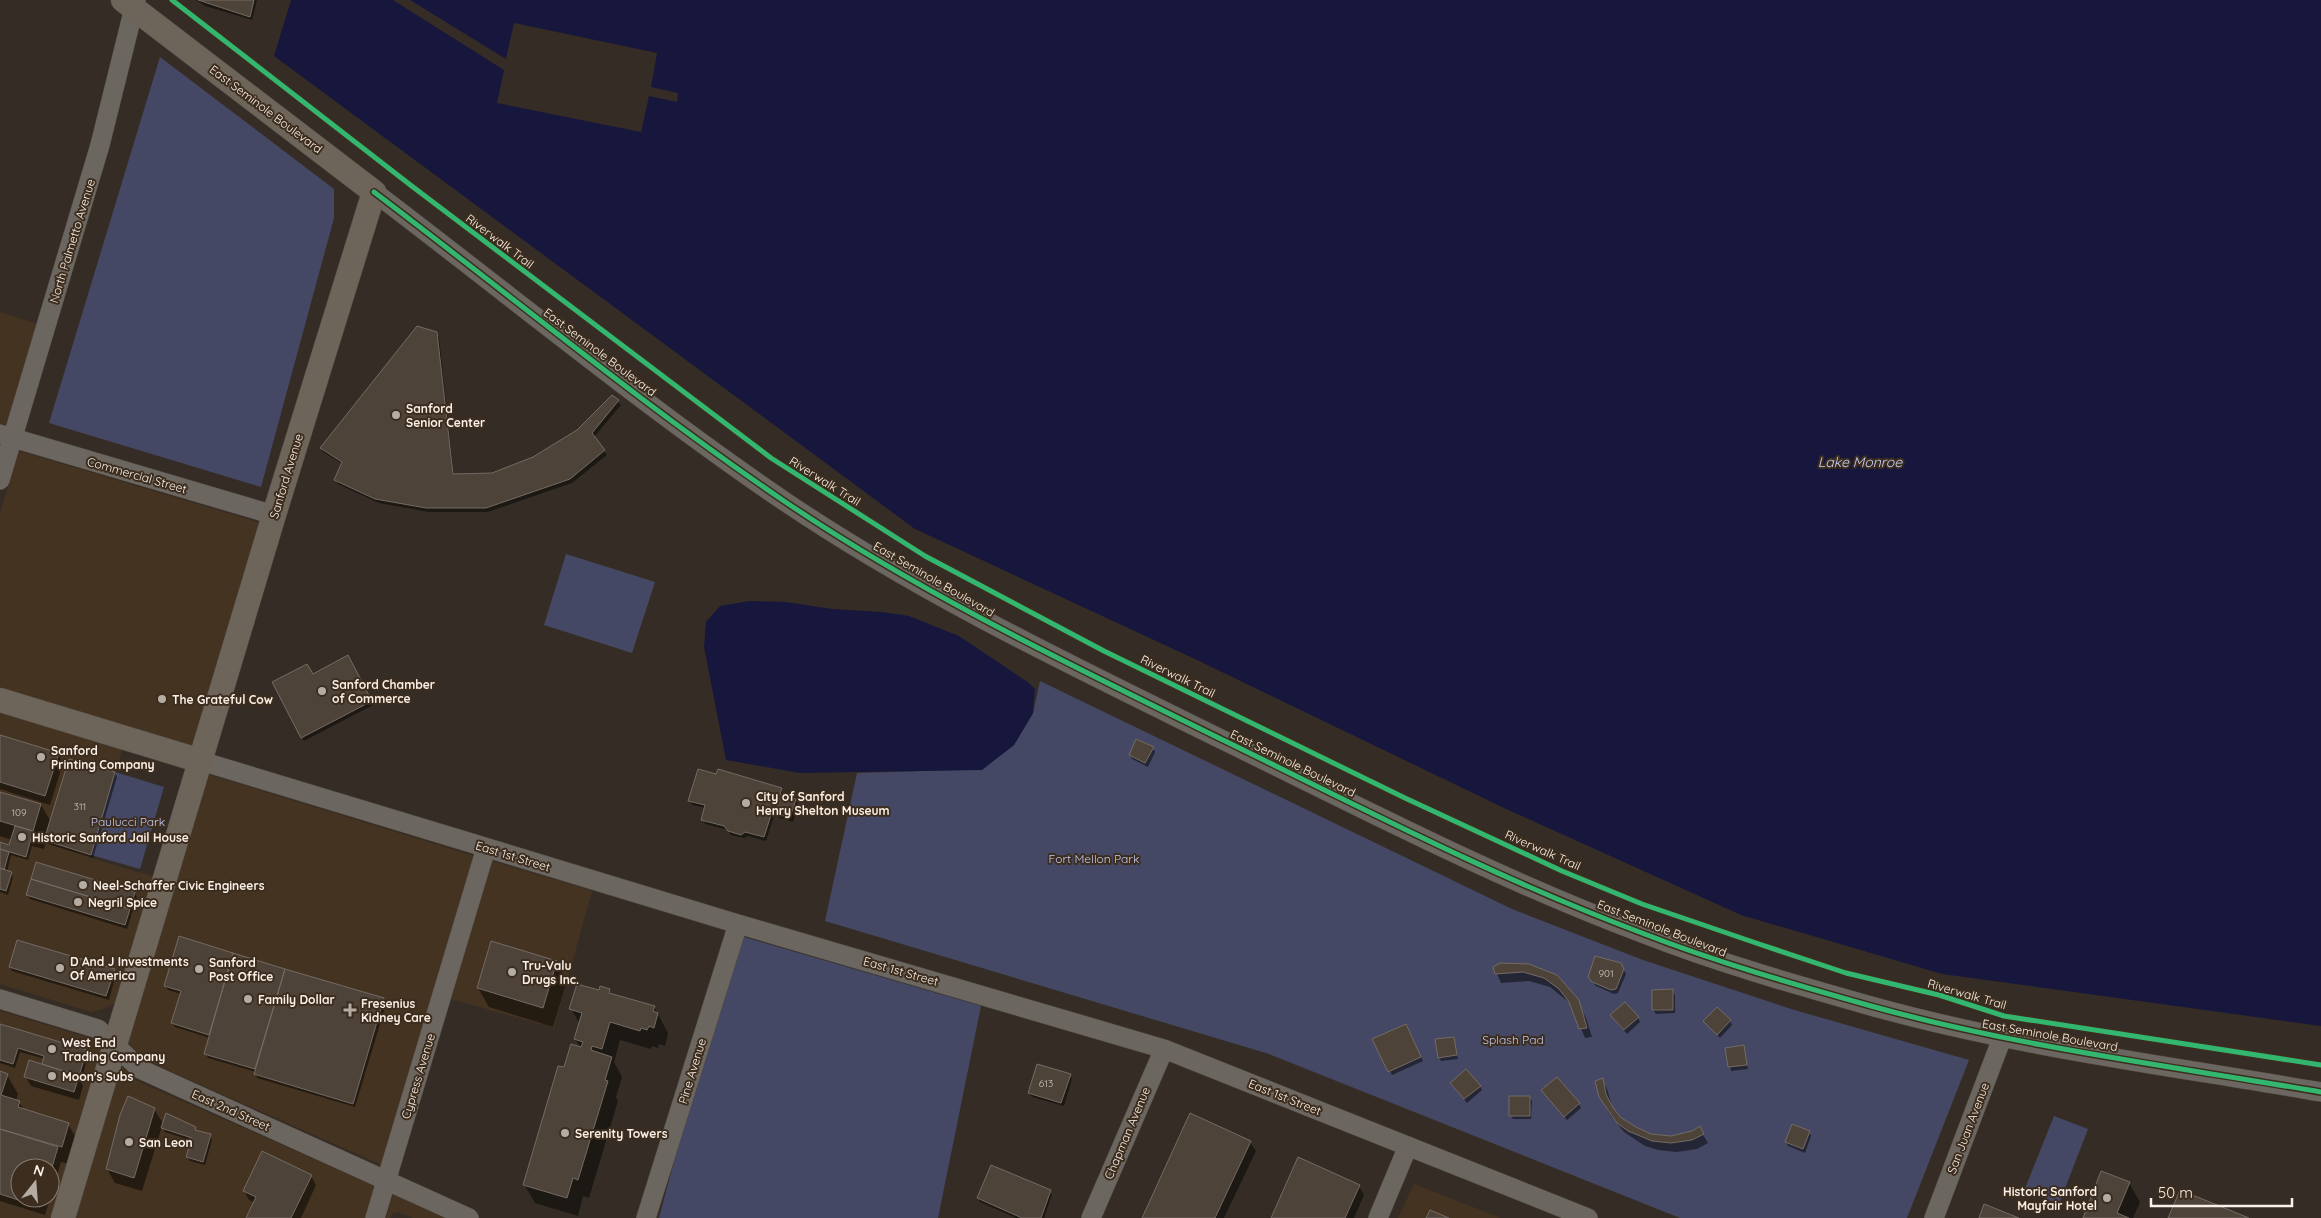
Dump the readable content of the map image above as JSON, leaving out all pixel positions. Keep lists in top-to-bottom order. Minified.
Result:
{"streets":{"main road":["East Seminole Boulevard","Sanford Avenue"],"street":["North Palmetto Avenue","Commercial Street","East 1st Street","Pine Avenue","Cypress Avenue","East 2nd Street","San Juan Avenue","Chapman Avenue"],"cycle path":["Riverwalk Trail"]},"crossings":[["East Seminole Boulevard","North Palmetto Avenue"],["East Seminole Boulevard","Sanford Avenue"],["East Seminole Boulevard","San Juan Avenue"],["North Palmetto Avenue","Commercial Street"],["Commercial Street","Sanford Avenue"],["Sanford Avenue","East 1st Street"],["Sanford Avenue","East 2nd Street"],["East 1st Street","Pine Avenue"],["East 1st Street","Cypress Avenue"],["East 1st Street","Chapman Avenue"],["Cypress Avenue","East 2nd Street"]],"water":["Lake Monroe"],"parks":["Paulucci Park","Fort Mellon Park","Splash Pad"],"places":{"other":["Sanford Senior Center","Sanford Chamber of Commerce","The Grateful Cow","Sanford Printing Company","City of Sanford Henry Shelton Museum","Historic Sanford Jail House","Neel-Schaffer Civic Engineers","Negril Spice","D And J Investments Of America","Sanford Post Office","Tru-Valu Drugs Inc.","Family Dollar","West End Trading Company","Moon's Subs","Serenity Towers","San Leon","Historic Sanford Mayfair Hotel"],"health":["Fresenius Kidney Care"]},"house_numbers":["311","109","901","613"],"scale_bar":"50 m","north":"top"}
